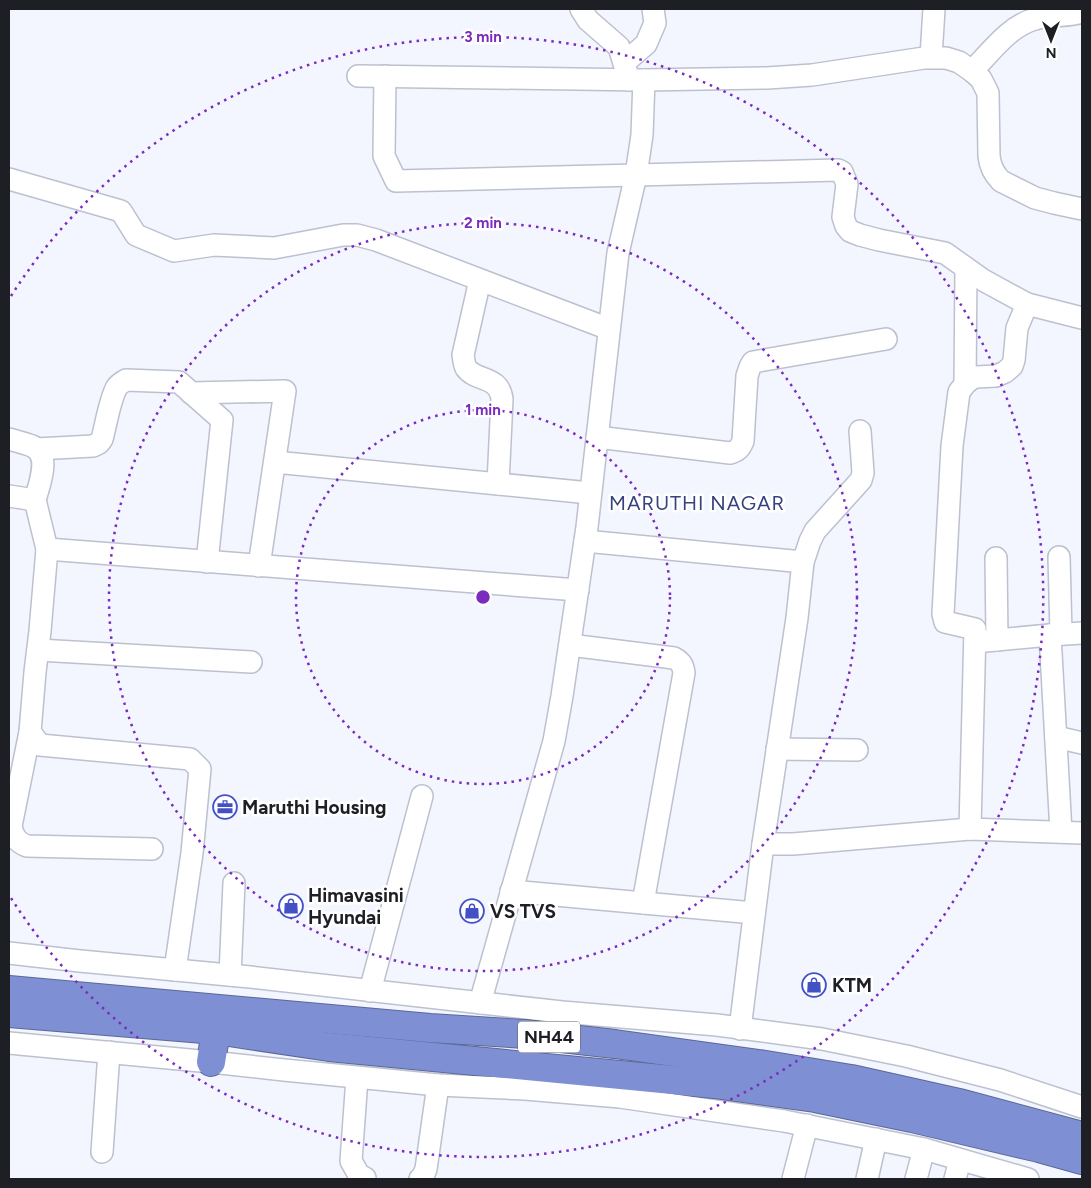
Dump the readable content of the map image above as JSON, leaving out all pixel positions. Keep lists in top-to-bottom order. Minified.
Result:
{"streets":{"highway":["NH44"]},"districts":["MARUTHI NAGAR"],"places":{"office":["Maruthi Housing"],"shop":["Himavasini Hyundai","VS TVS","KTM"]},"north":"bottom","rings":["3 min","2 min","1 min"]}
